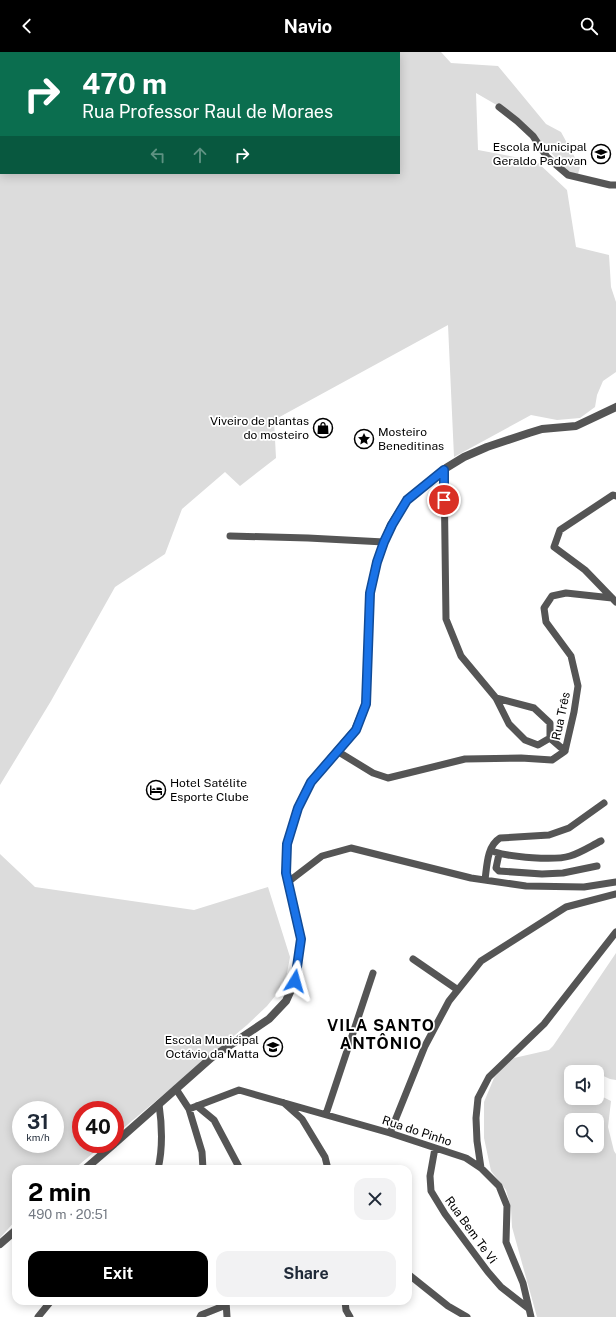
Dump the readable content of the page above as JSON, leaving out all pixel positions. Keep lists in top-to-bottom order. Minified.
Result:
{"streets":{"street":["Rua Três","Rua do Pinho","Rua Bem Te Vi"]},"crossings":[["Rua do Pinho","Rua Bem Te Vi"]],"districts":["VILA SANTO ANTÔNIO"],"places":{"school or university":["Escola Municipal Geraldo Padovan","Escola Municipal Octávio da Matta"],"shop":["Viveiro de plantas do mosteiro"],"place":["Mosteiro Beneditinas"],"hotel":["Hotel Satélite Esporte Clube"]},"page":{"header":"Navio","turn":["470 m","Rua Professor Raul de Moraes"],"speed":"31 km/h","limit":"40","heading":["2 min","490 m · 20:51"],"buttons":["Exit","Share"]}}
